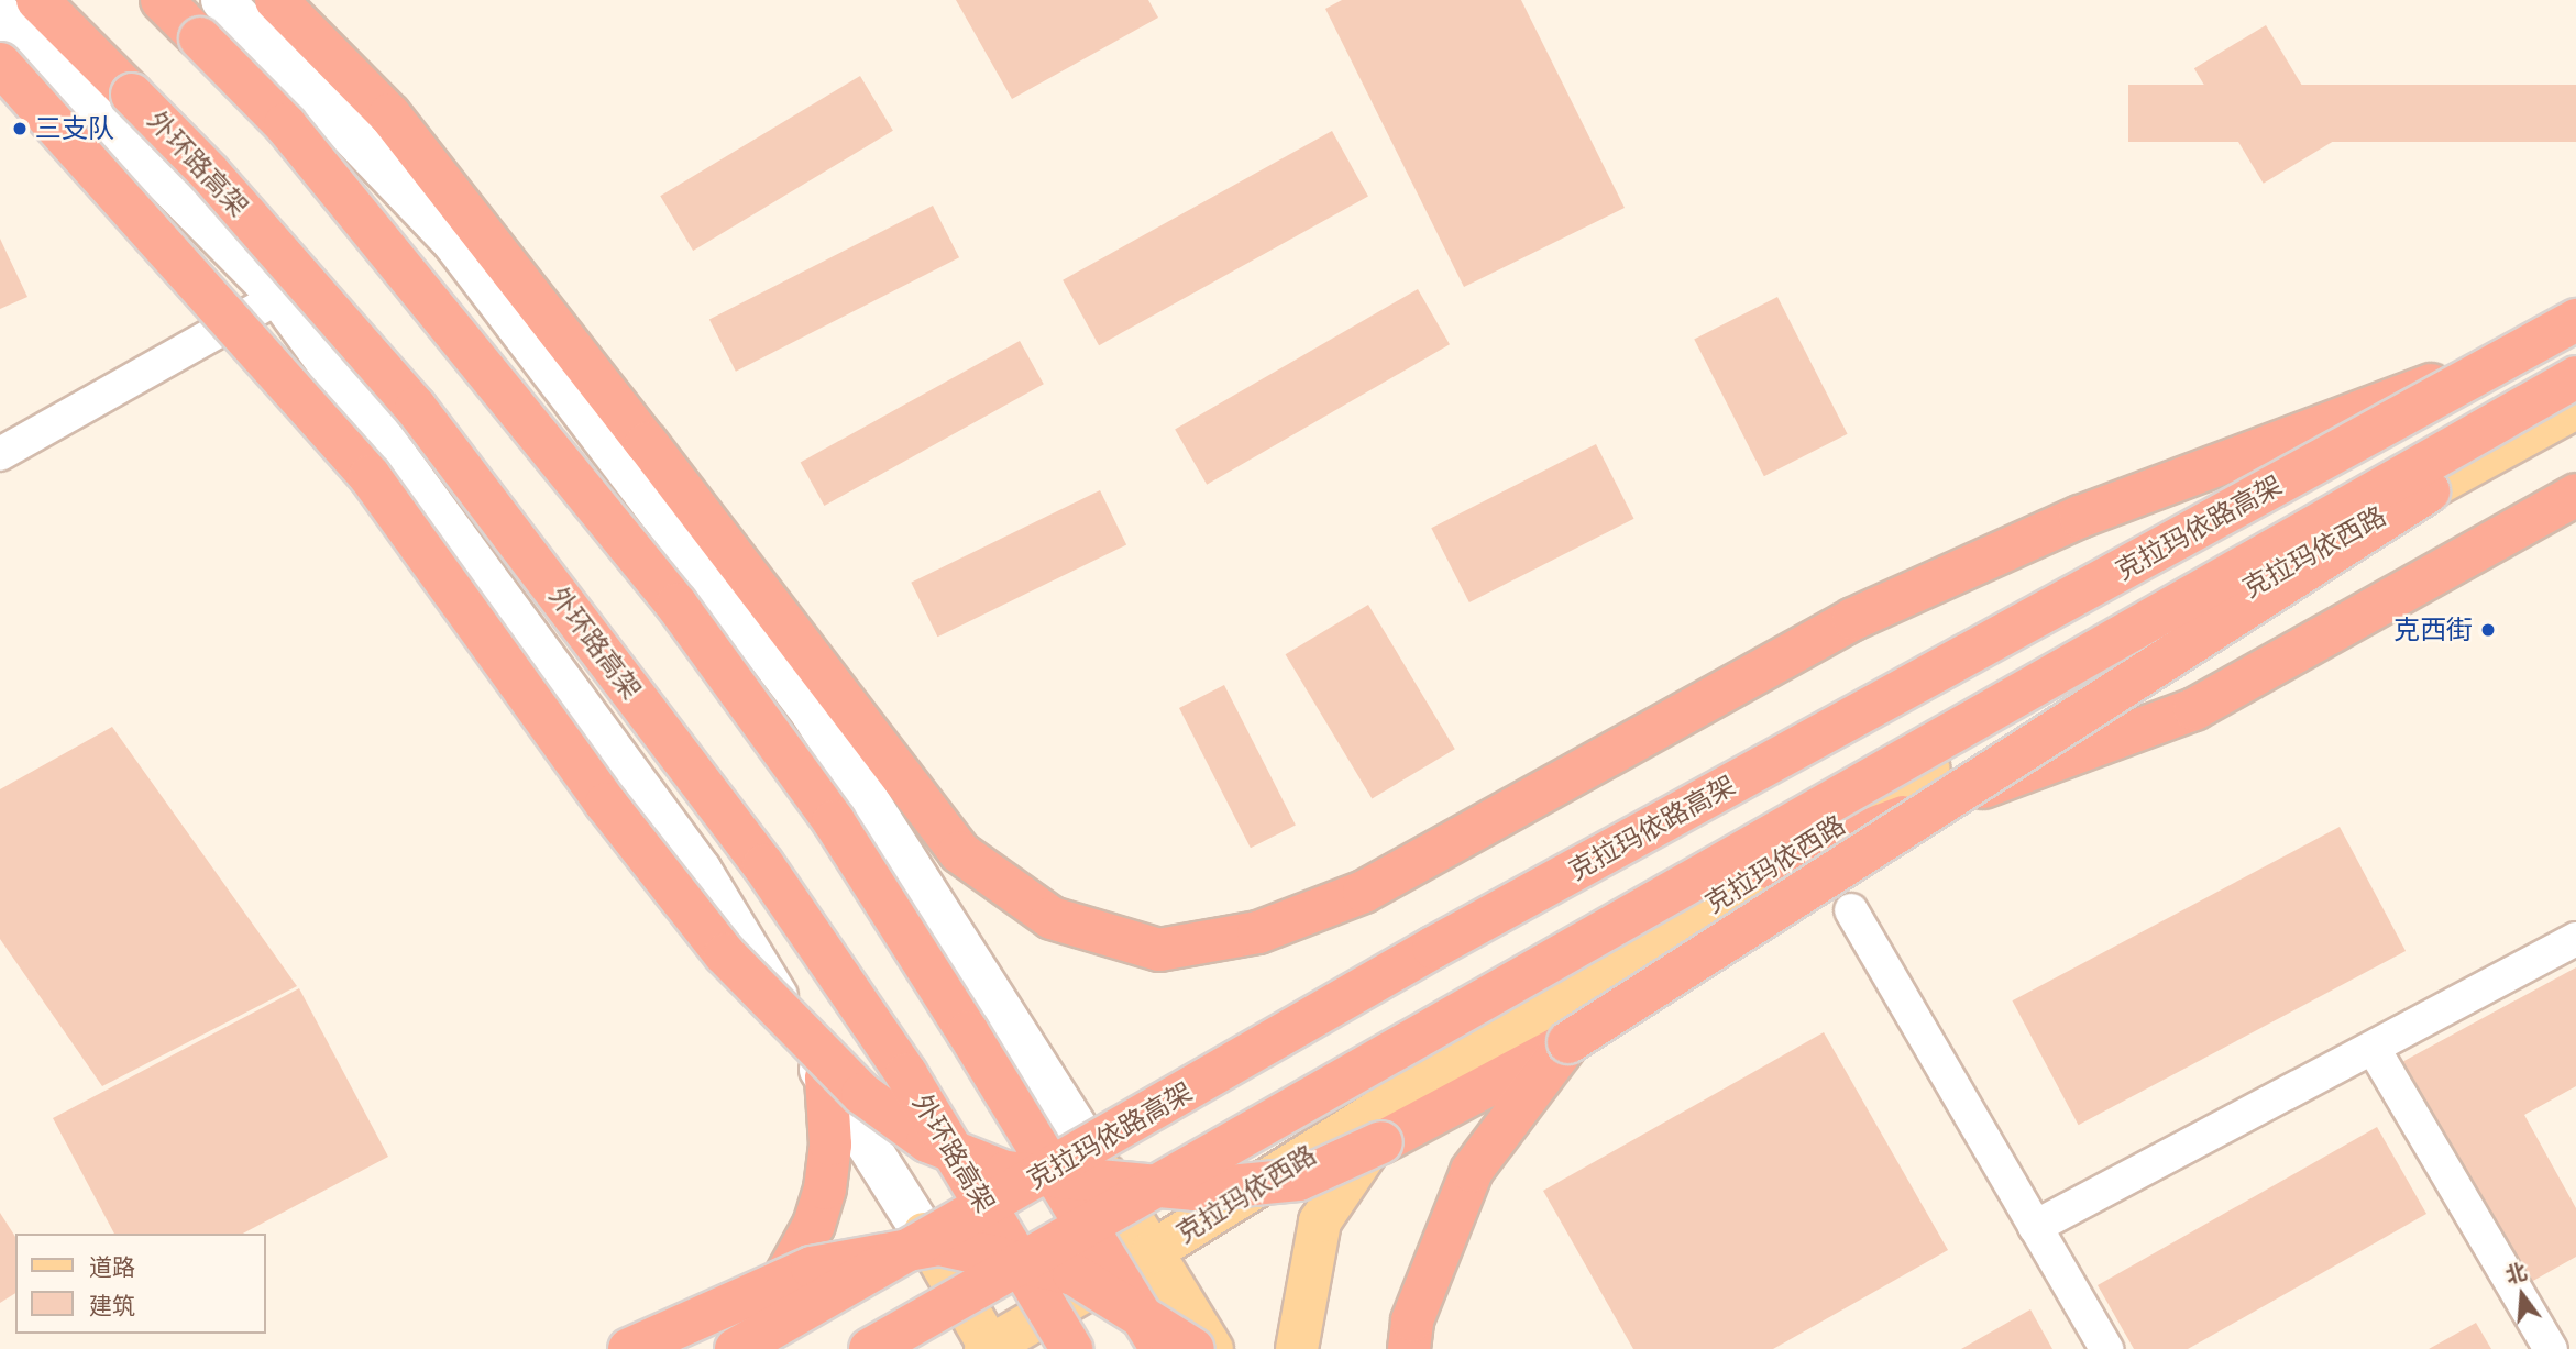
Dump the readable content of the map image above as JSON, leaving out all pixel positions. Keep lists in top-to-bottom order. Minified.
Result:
{"streets":{"highway":["外环路高架","克拉玛依路高架"],"main road":["克拉玛依西路"]},"places":["三支队","克西街"],"legend":["道路","建筑"],"north":"top"}
